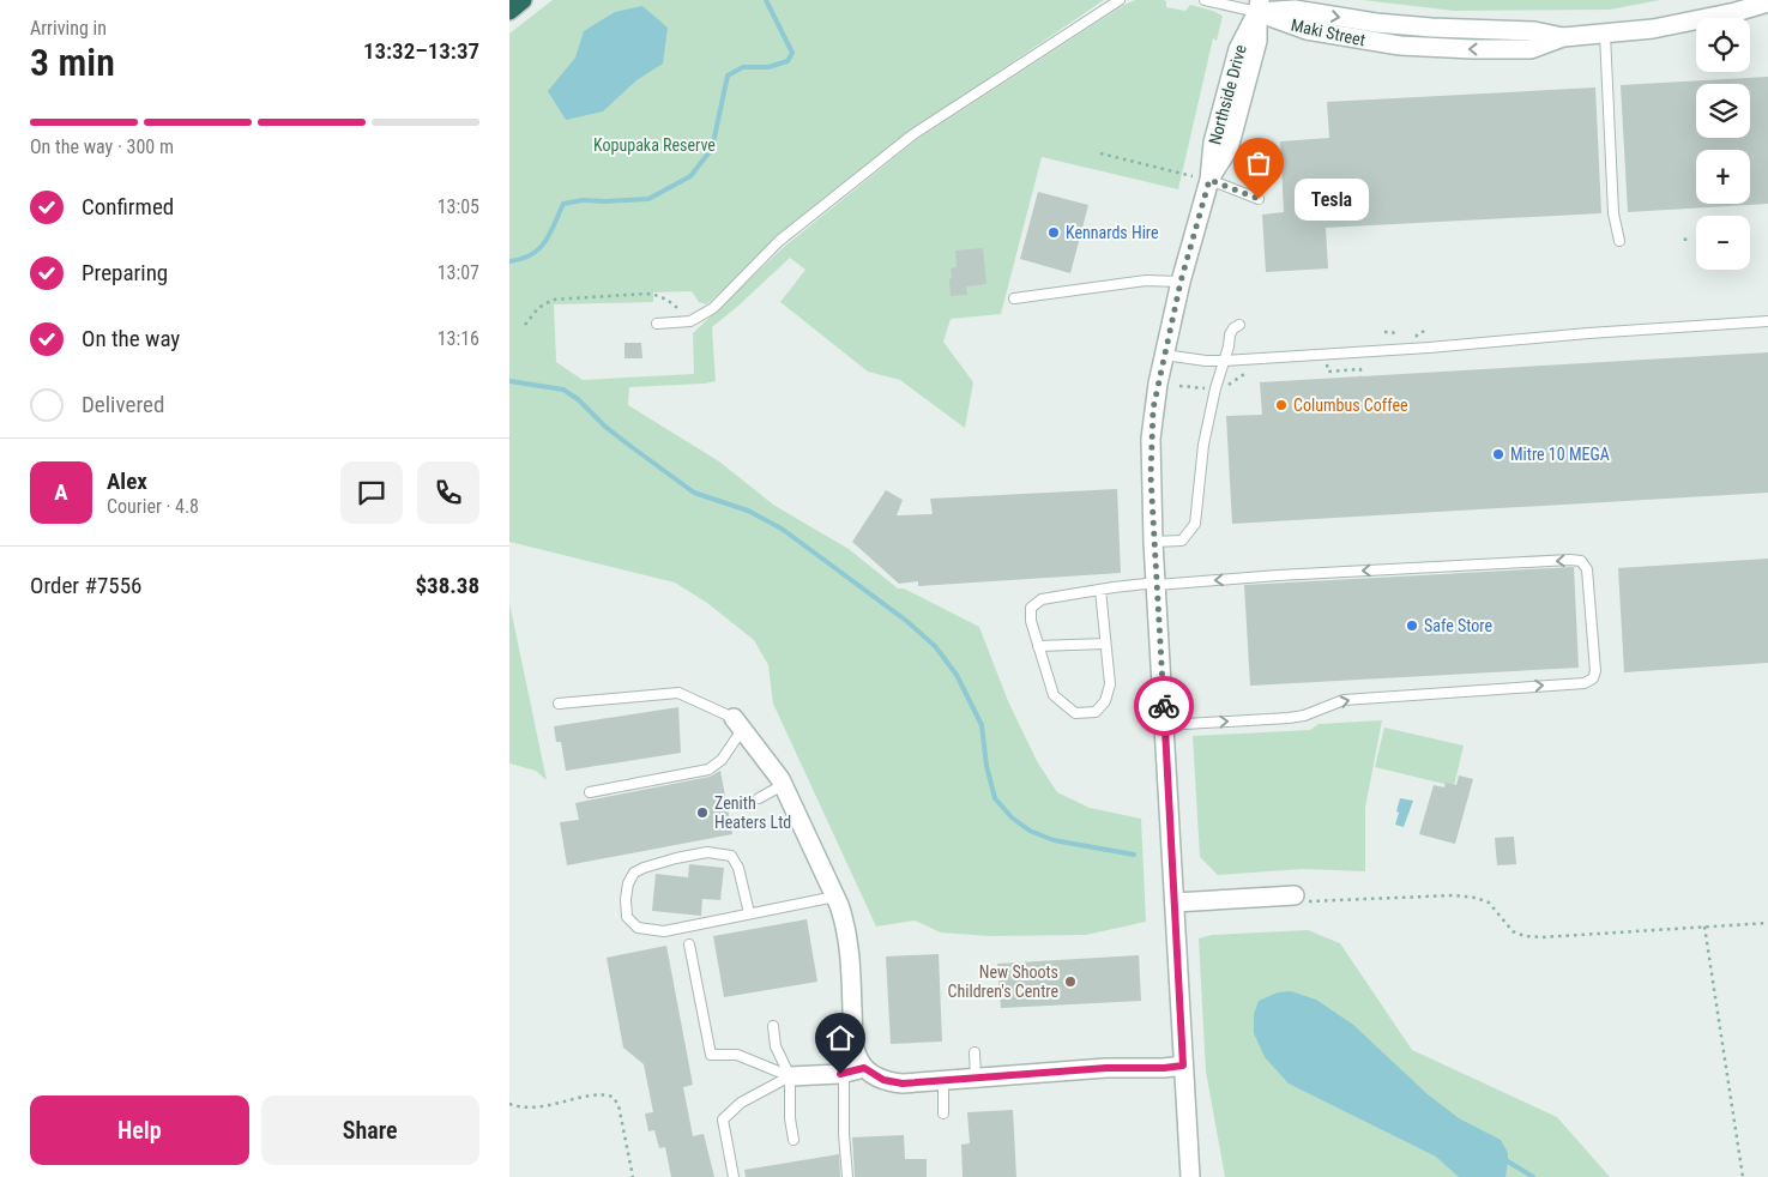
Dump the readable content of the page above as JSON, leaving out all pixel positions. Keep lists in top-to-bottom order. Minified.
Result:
{"streets":{"street":["Maki Street","Northside Drive"]},"crossings":[["Maki Street","Northside Drive"]],"parks":["Kopupaka Reserve"],"places":["Tesla","Kennards Hire","Columbus Coffee","Mitre 10 MEGA","Safe Store","Zenith Heaters Ltd","New Shoots Children's Centre"],"page":{"heading":["3 min","Arriving in","13:32–13:37"],"panel":["Alex","Courier · 4.8","Order #7556","$38.38"],"map_buttons":["+","−"],"bar":"On the way · 300 m","list":[["Confirmed","13:05"],["Preparing","13:07"],["On the way","13:16"],"Delivered"],"bubble":"Tesla","round":"A","buttons":["Help","Share"]}}
